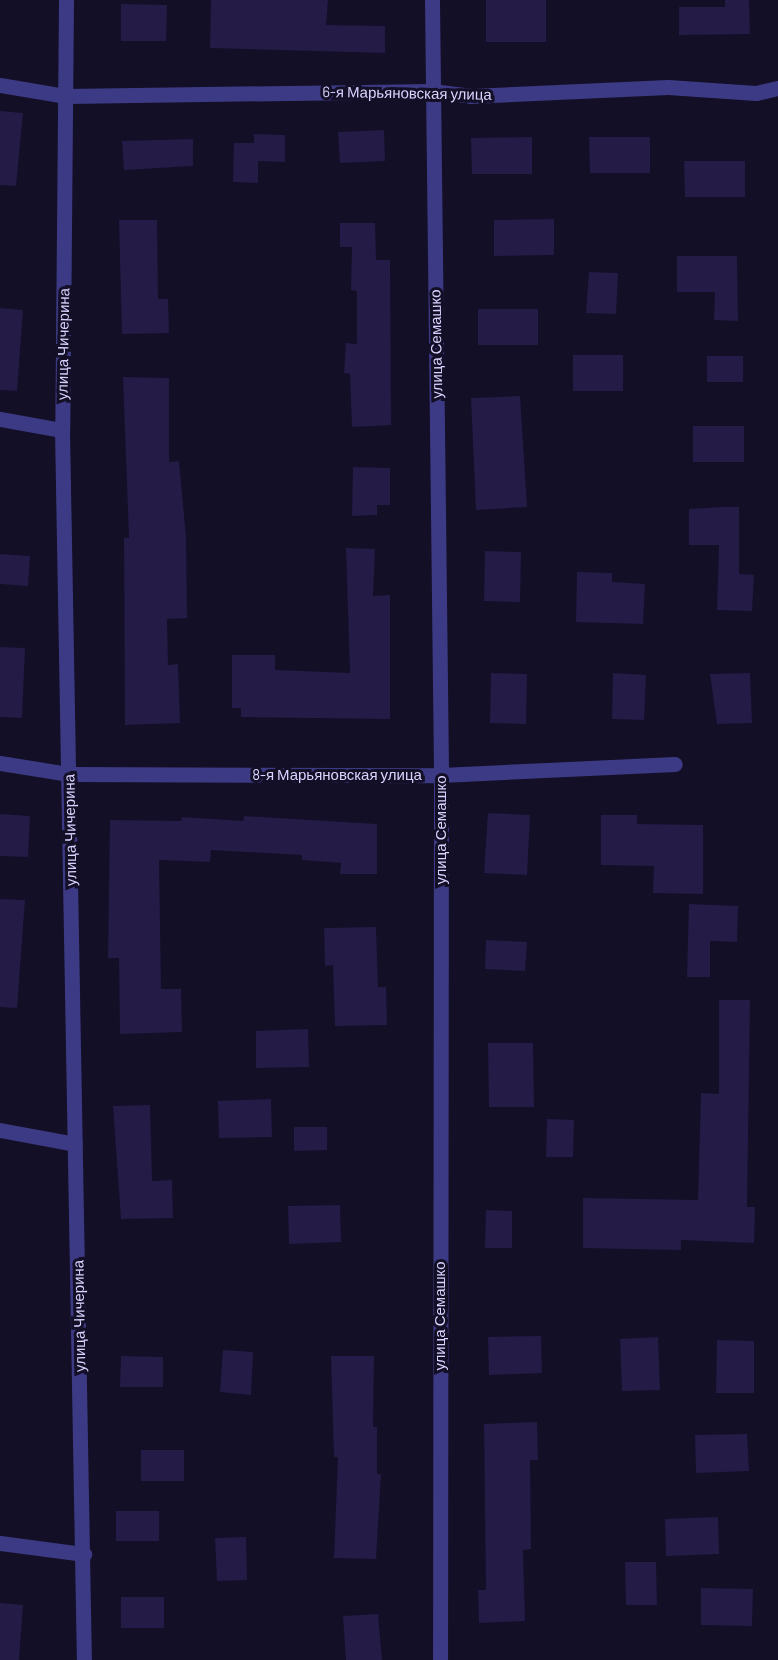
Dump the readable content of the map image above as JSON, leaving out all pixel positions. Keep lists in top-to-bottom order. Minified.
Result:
{"streets":{"street":["6-я Марьяновская улица","улица Чичерина","улица Семашко","8-я Марьяновская улица"]},"crossings":[["6-я Марьяновская улица","улица Чичерина"],["6-я Марьяновская улица","улица Семашко"],["улица Чичерина","8-я Марьяновская улица"],["улица Семашко","8-я Марьяновская улица"]]}
